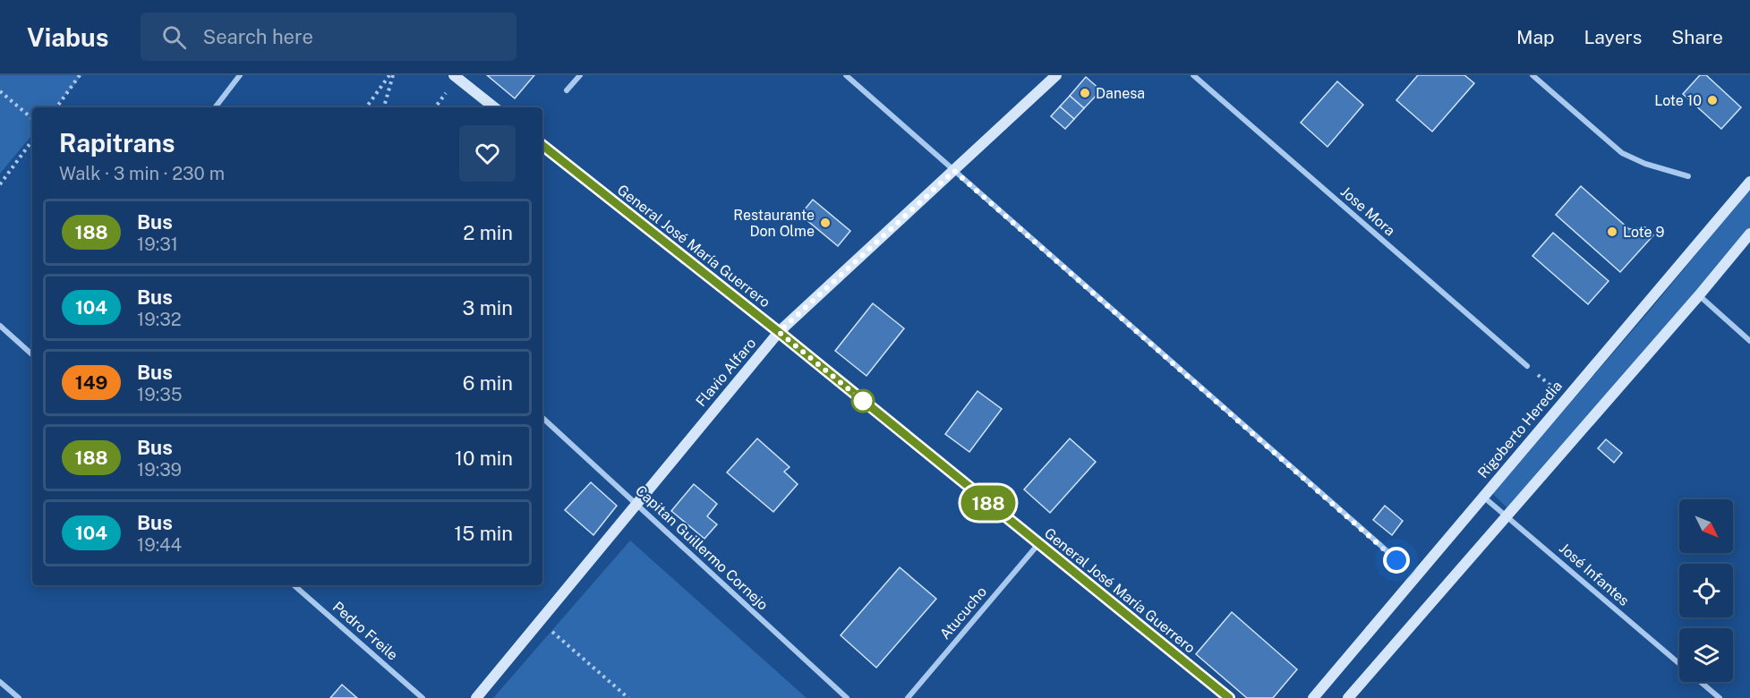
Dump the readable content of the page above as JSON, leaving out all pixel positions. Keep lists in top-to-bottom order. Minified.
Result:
{"streets":{"street":["Jose Mora","General José María Guerrero","Flavio Alfaro","Rigoberto Heredia","Capitan Guillermo Cornejo","José Infantes","Atucucho","Pedro Freile"]},"crossings":[["General José María Guerrero","Flavio Alfaro"],["General José María Guerrero","Atucucho"],["Flavio Alfaro","Capitan Guillermo Cornejo"],["Rigoberto Heredia","José Infantes"]],"places":["Danesa","Lote 10","Restaurante Don Olme","Lote 9"],"lines":["bus line 188"],"north":"bottom right","page":{"header":"Viabus","search":"Search here","nav":["Map","Layers","Share"],"on_map":"188","heading":["Rapitrans","Walk · 3 min · 230 m"],"list":[{"mark":"188","name":"Bus","note":"19:31","value":"2 min"},{"mark":"104","name":"Bus","note":"19:32","value":"3 min"},{"mark":"149","name":"Bus","note":"19:35","value":"6 min"},{"mark":"188","name":"Bus","note":"19:39","value":"10 min"},{"mark":"104","name":"Bus","note":"19:44","value":"15 min"}]}}
